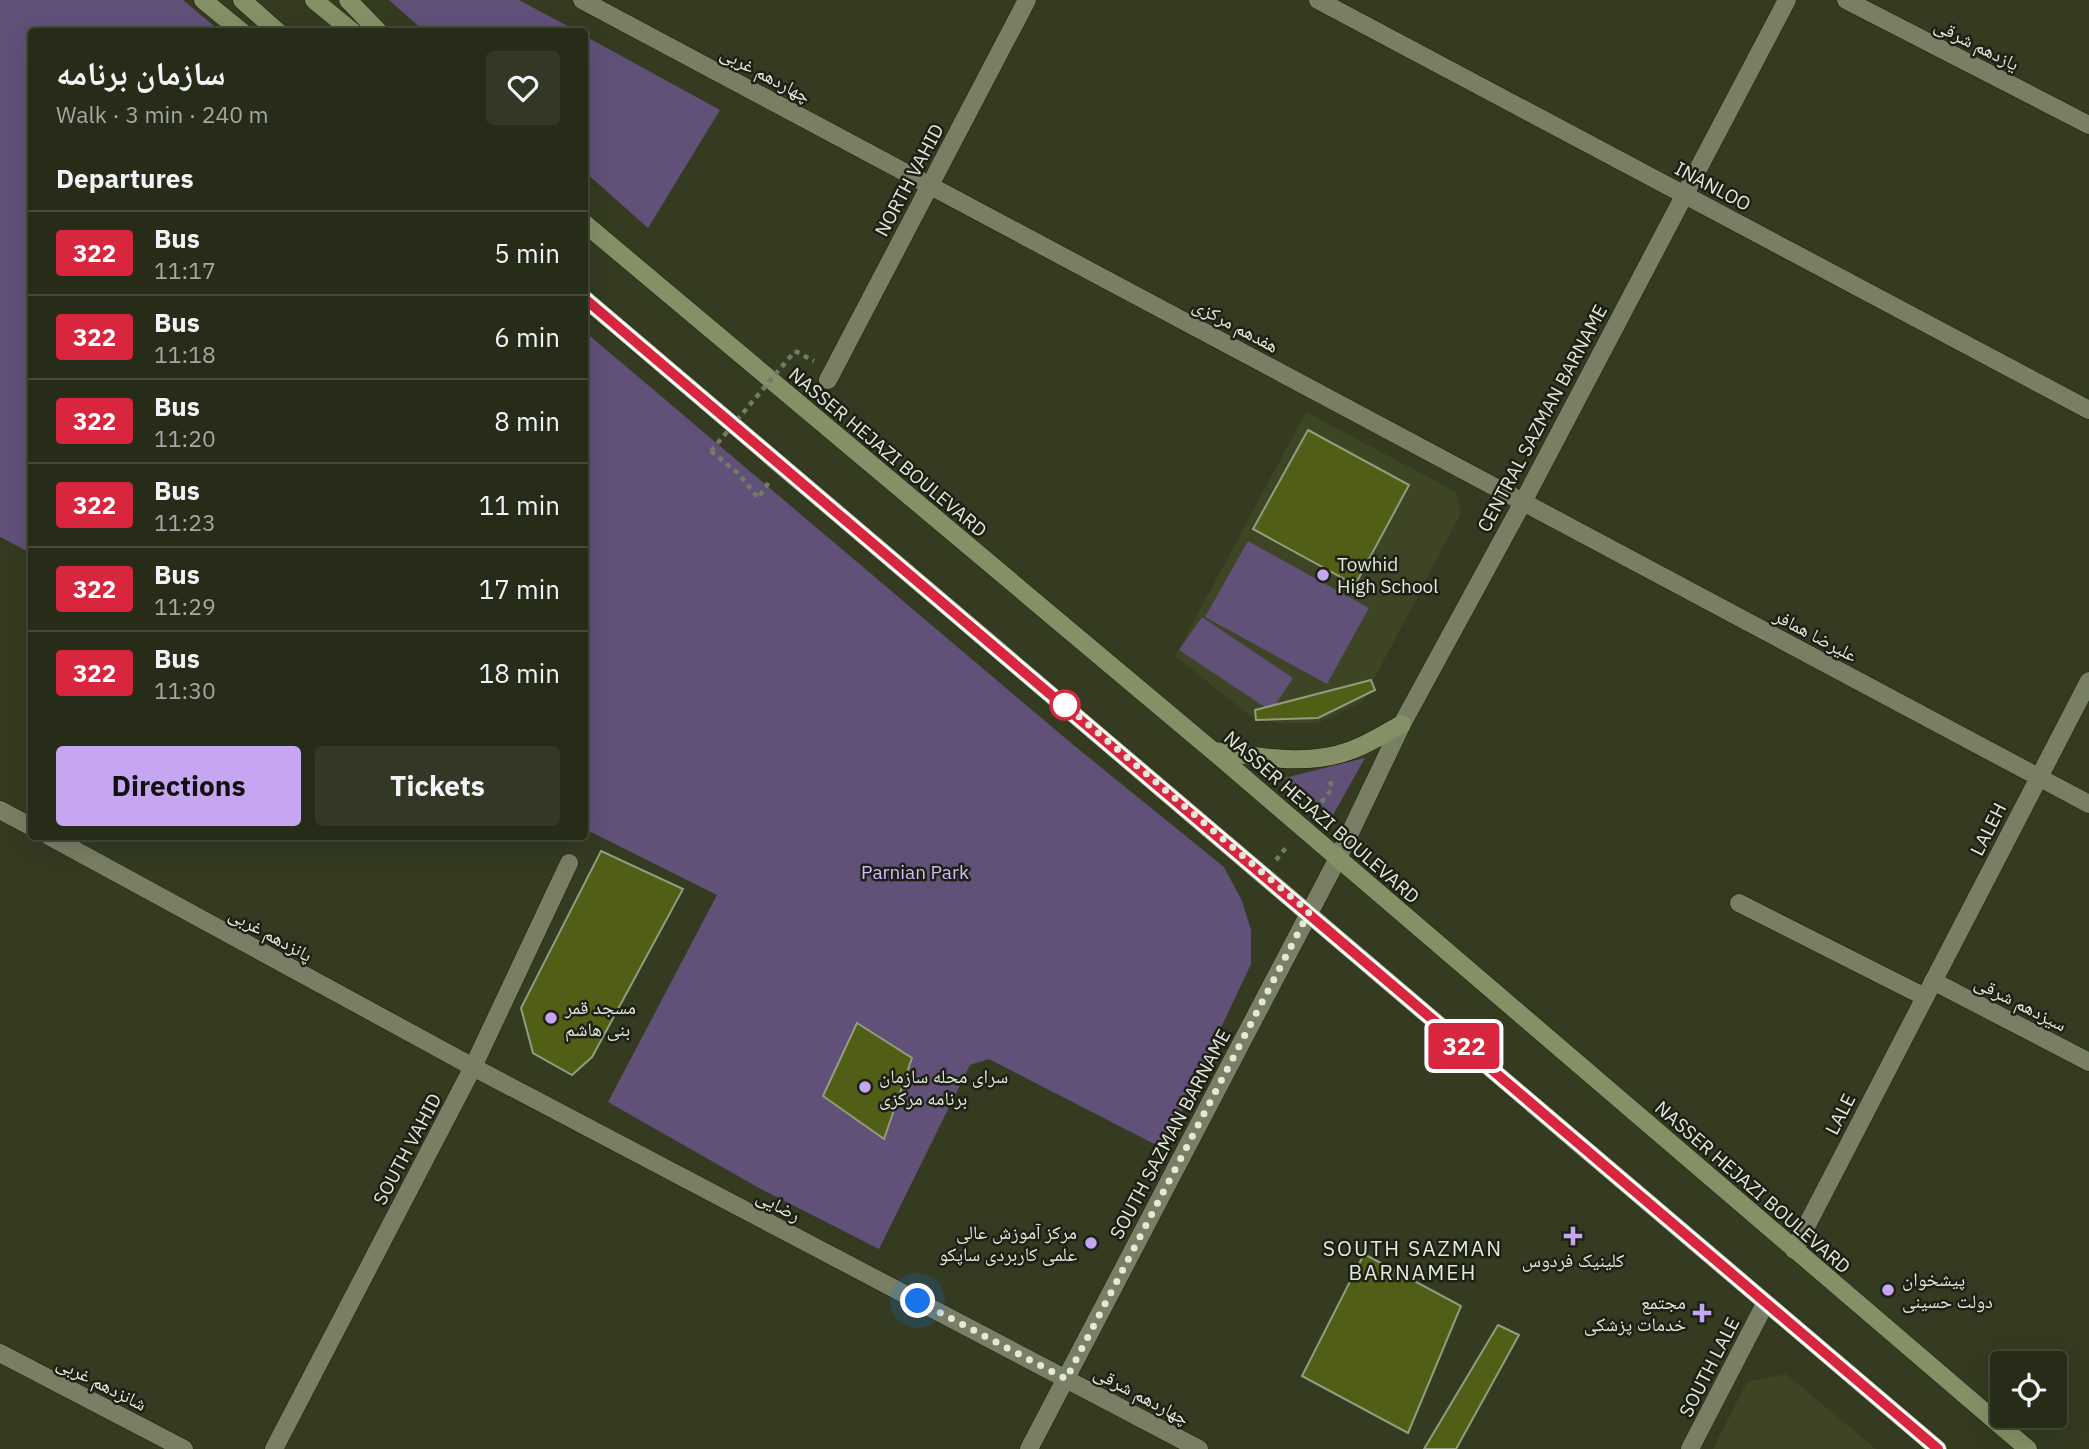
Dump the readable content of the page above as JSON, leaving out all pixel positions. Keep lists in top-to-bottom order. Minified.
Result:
{"streets":{"main road":["NASSER HEJAZI BOULEVARD"],"street":["یازدهم شرقی","چهاردهم غربی","NORTH VAHID","INANLOO","هفدهم مرکزی","CENTRAL SAZMAN BARNAME","علیرضا همافر","LALEH","پانزدهم غربی","سیزدهم شرقی","LALE","SOUTH SAZMAN BARNAME","SOUTH VAHID","رضایی","SOUTH LALE","شانزدهم غربی","چهاردهم شرقی"]},"crossings":[["چهاردهم غربی","NORTH VAHID"],["چهاردهم غربی","هفدهم مرکزی"],["NORTH VAHID","هفدهم مرکزی"],["INANLOO","CENTRAL SAZMAN BARNAME"],["هفدهم مرکزی","CENTRAL SAZMAN BARNAME"],["هفدهم مرکزی","علیرضا همافر"],["CENTRAL SAZMAN BARNAME","NASSER HEJAZI BOULEVARD"],["CENTRAL SAZMAN BARNAME","علیرضا همافر"],["CENTRAL SAZMAN BARNAME","SOUTH SAZMAN BARNAME"],["NASSER HEJAZI BOULEVARD","LALE"],["NASSER HEJAZI BOULEVARD","SOUTH SAZMAN BARNAME"],["علیرضا همافر","LALEH"],["LALEH","سیزدهم شرقی"],["LALEH","LALE"],["پانزدهم غربی","SOUTH VAHID"],["پانزدهم غربی","رضایی"],["سیزدهم شرقی","LALE"],["SOUTH SAZMAN BARNAME","رضایی"],["SOUTH SAZMAN BARNAME","چهاردهم شرقی"],["SOUTH VAHID","رضایی"],["رضایی","چهاردهم شرقی"]],"districts":["SOUTH SAZMAN BARNAMEH"],"parks":["Parnian Park"],"places":{"other":["Towhid High School","مسجد قمر بنی هاشم","سرای محله سازمان برنامه مرکزی","مرکز آموزش عالی علمی کاربردی ساپکو","پیشخوان دولت حسینی"],"health":["کلینیک فردوس","مجتمع خدمات پزشکی"]},"lines":["bus line 322"],"page":{"on_map":"322","heading":[["سازمان برنامه","Walk · 3 min · 240 m"],"Departures"],"list":[{"mark":"322","name":"Bus","note":"11:17","value":"5 min"},{"mark":"322","name":"Bus","note":"11:18","value":"6 min"},{"mark":"322","name":"Bus","note":"11:20","value":"8 min"},{"mark":"322","name":"Bus","note":"11:23","value":"11 min"},{"mark":"322","name":"Bus","note":"11:29","value":"17 min"},{"mark":"322","name":"Bus","note":"11:30","value":"18 min"}],"buttons":["Directions","Tickets"]}}
